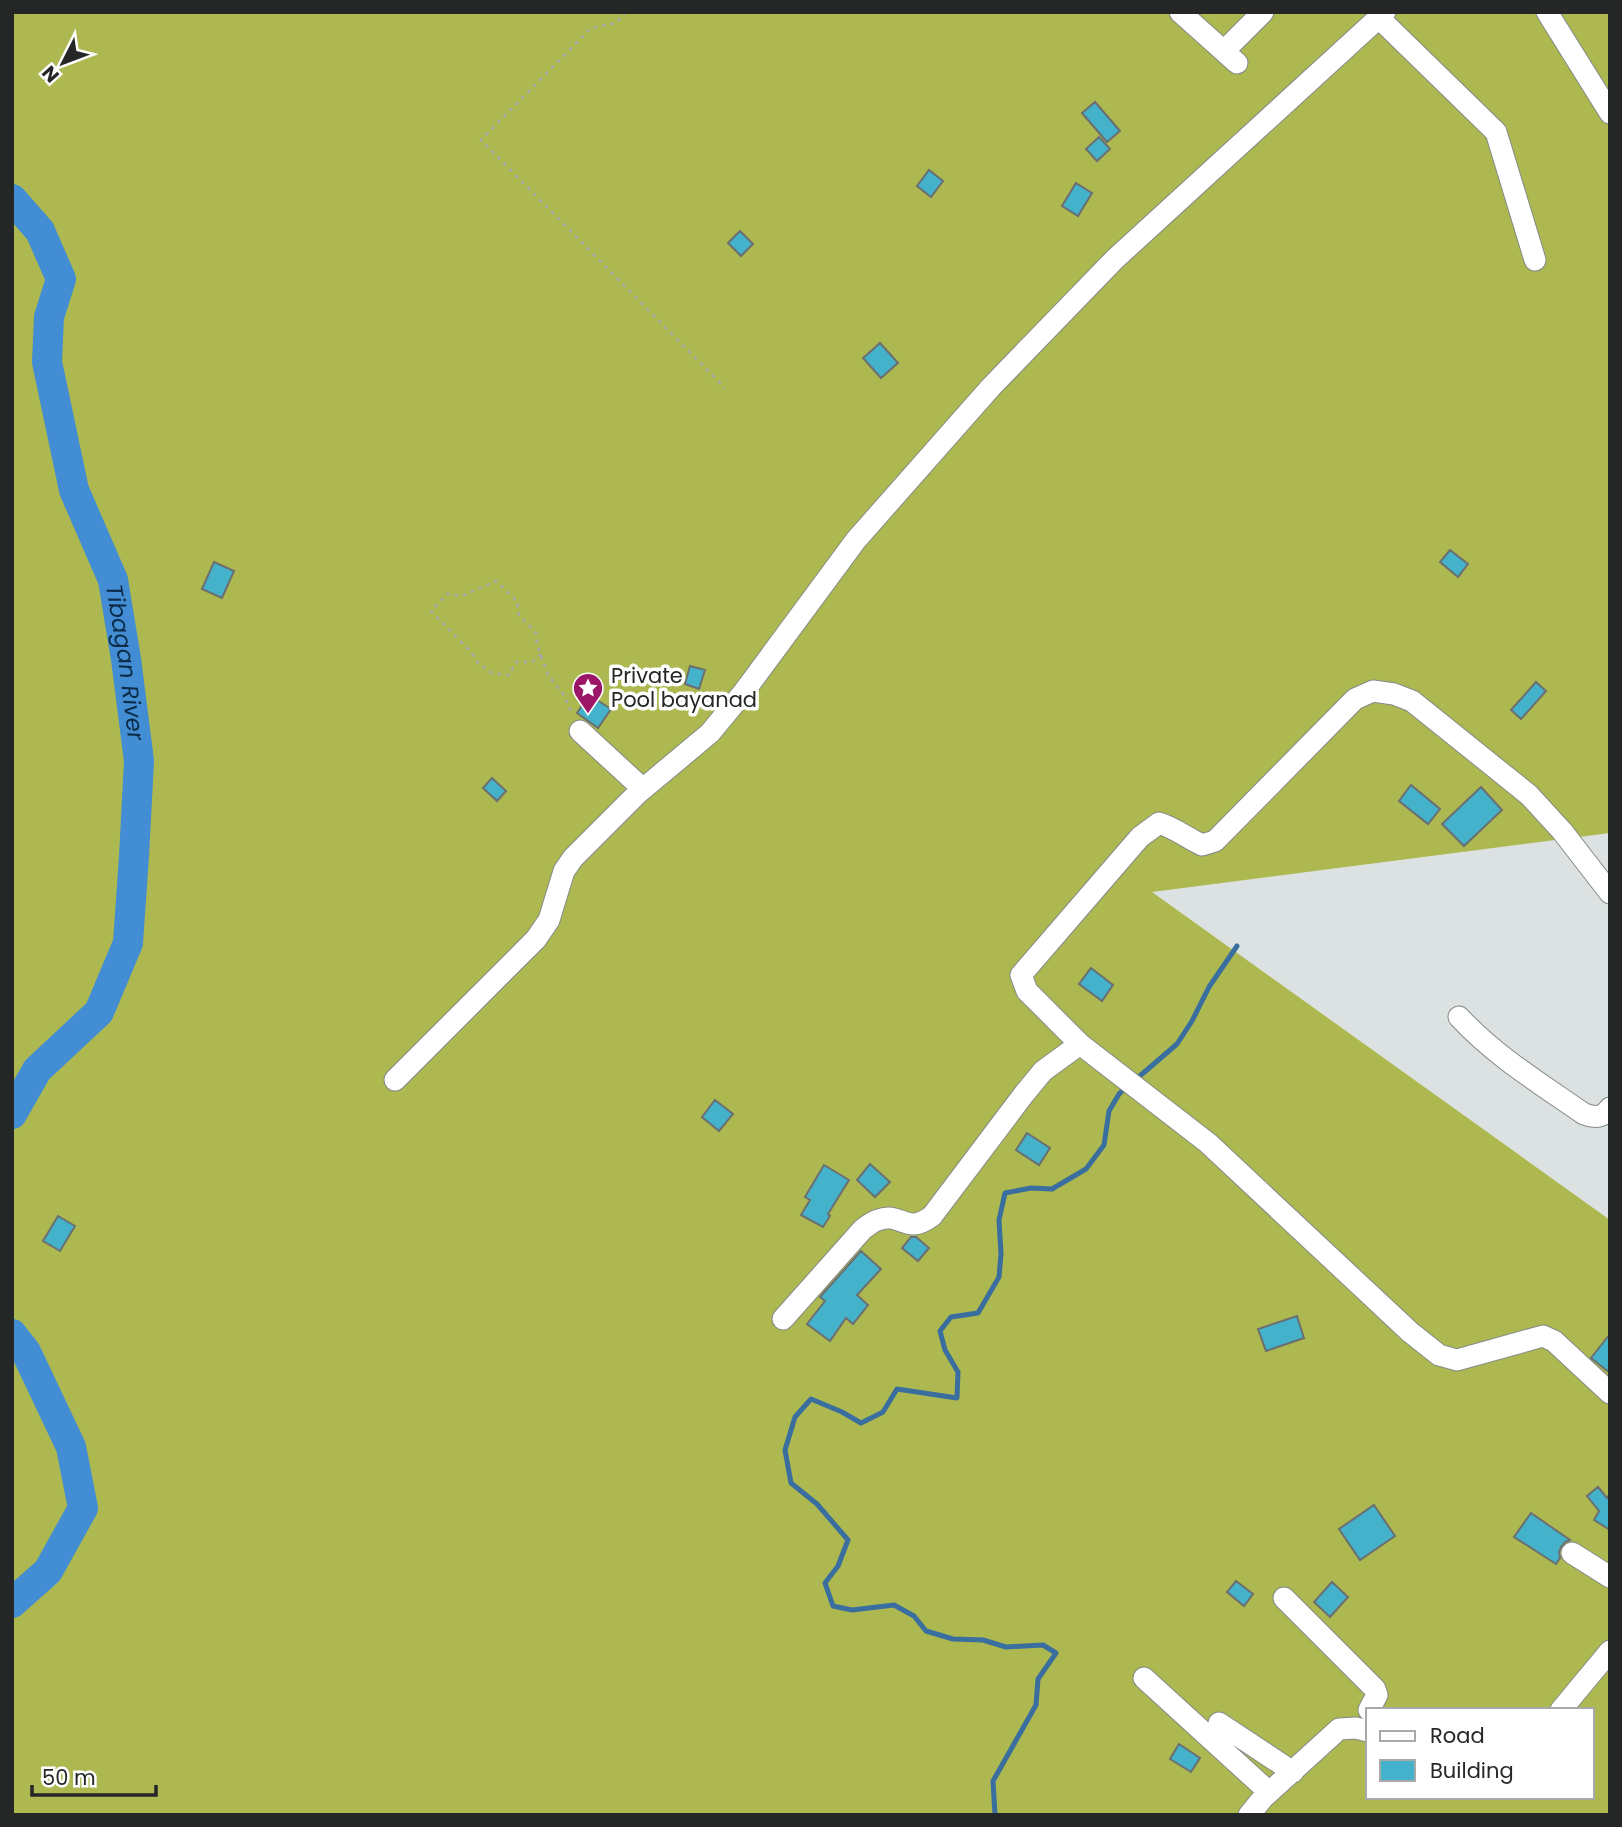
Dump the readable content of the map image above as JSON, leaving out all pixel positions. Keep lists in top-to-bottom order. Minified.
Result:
{"water":["Tibagan River"],"places":{"place":["Private Pool bayanad"]},"legend":["Road","Building"],"scale_bar":"50 m","north":"bottom left"}
